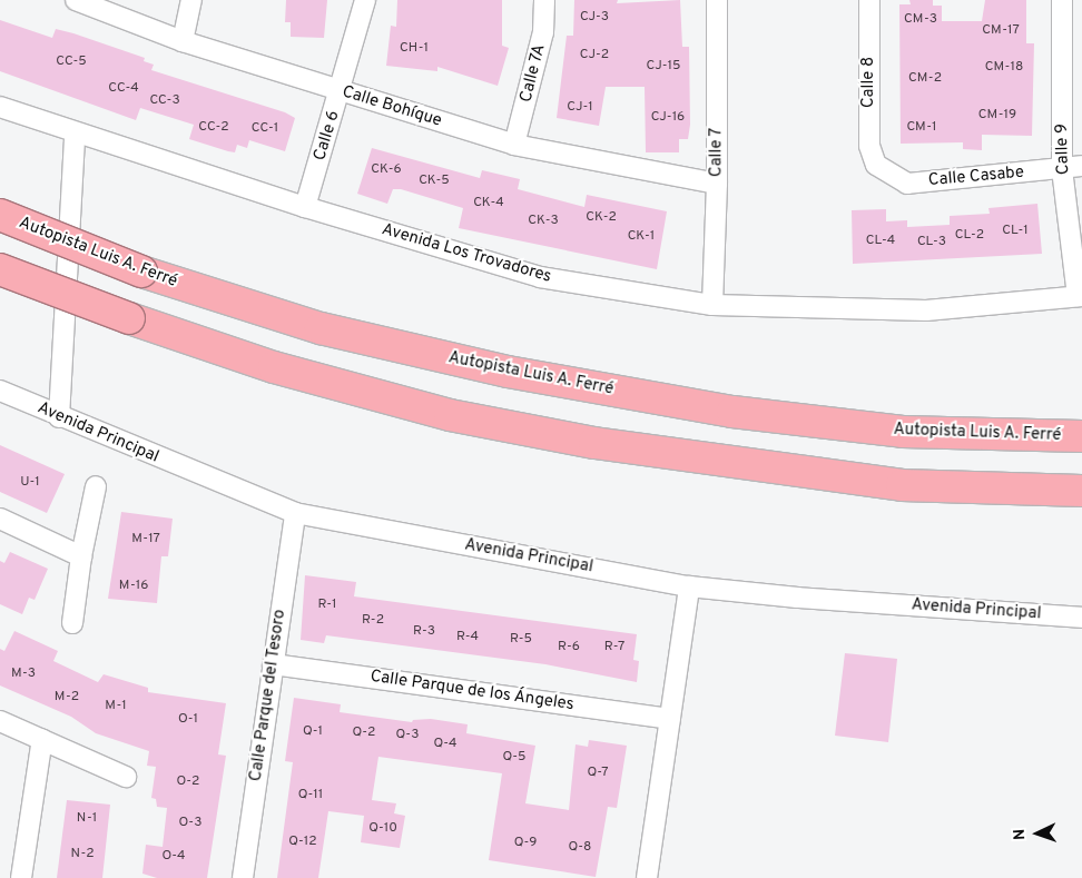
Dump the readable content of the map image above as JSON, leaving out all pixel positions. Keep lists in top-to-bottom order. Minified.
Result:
{"streets":{"highway":["Autopista Luis A. Ferré"],"street":["Calle 7A","Calle 8","Calle Bohíque","Calle 6","Calle 9","Calle 7","Calle Casabe","Avenida Los Trovadores","Avenida Principal","Calle Parque de los Ángeles","Calle Parque del Tesoro"]},"crossings":[["Calle 7A","Calle Bohíque"],["Calle 8","Calle Casabe"],["Calle Bohíque","Calle 6"],["Calle Bohíque","Calle 7"],["Calle 6","Avenida Los Trovadores"],["Calle 9","Calle Casabe"],["Calle 9","Avenida Los Trovadores"],["Calle 7","Avenida Los Trovadores"],["Avenida Principal","Calle Parque del Tesoro"],["Calle Parque de los Ángeles","Calle Parque del Tesoro"]],"house_numbers":["CJ-3","CM-3","CM-17","CH-1","CJ-2","CC-5","CJ-15","CM-18","CM-2","CC-4","CC-3","CJ-1","CM-19","CJ-16","CC-2","CM-1","CC-1","CK-6","CK-5","CK-4","CK-2","CK-3","CL-1","CL-2","CK-1","CL-4","CL-3","U-1","M-17","M-16","R-1","R-2","R-3","R-4","R-5","R-6","R-7","M-3","M-2","M-1","O-1","Q-1","Q-2","Q-3","Q-4","Q-5","Q-7","O-2","Q-11","N-1","O-3","Q-10","Q-12","Q-9","Q-8","N-2","O-4"],"north":"left"}
